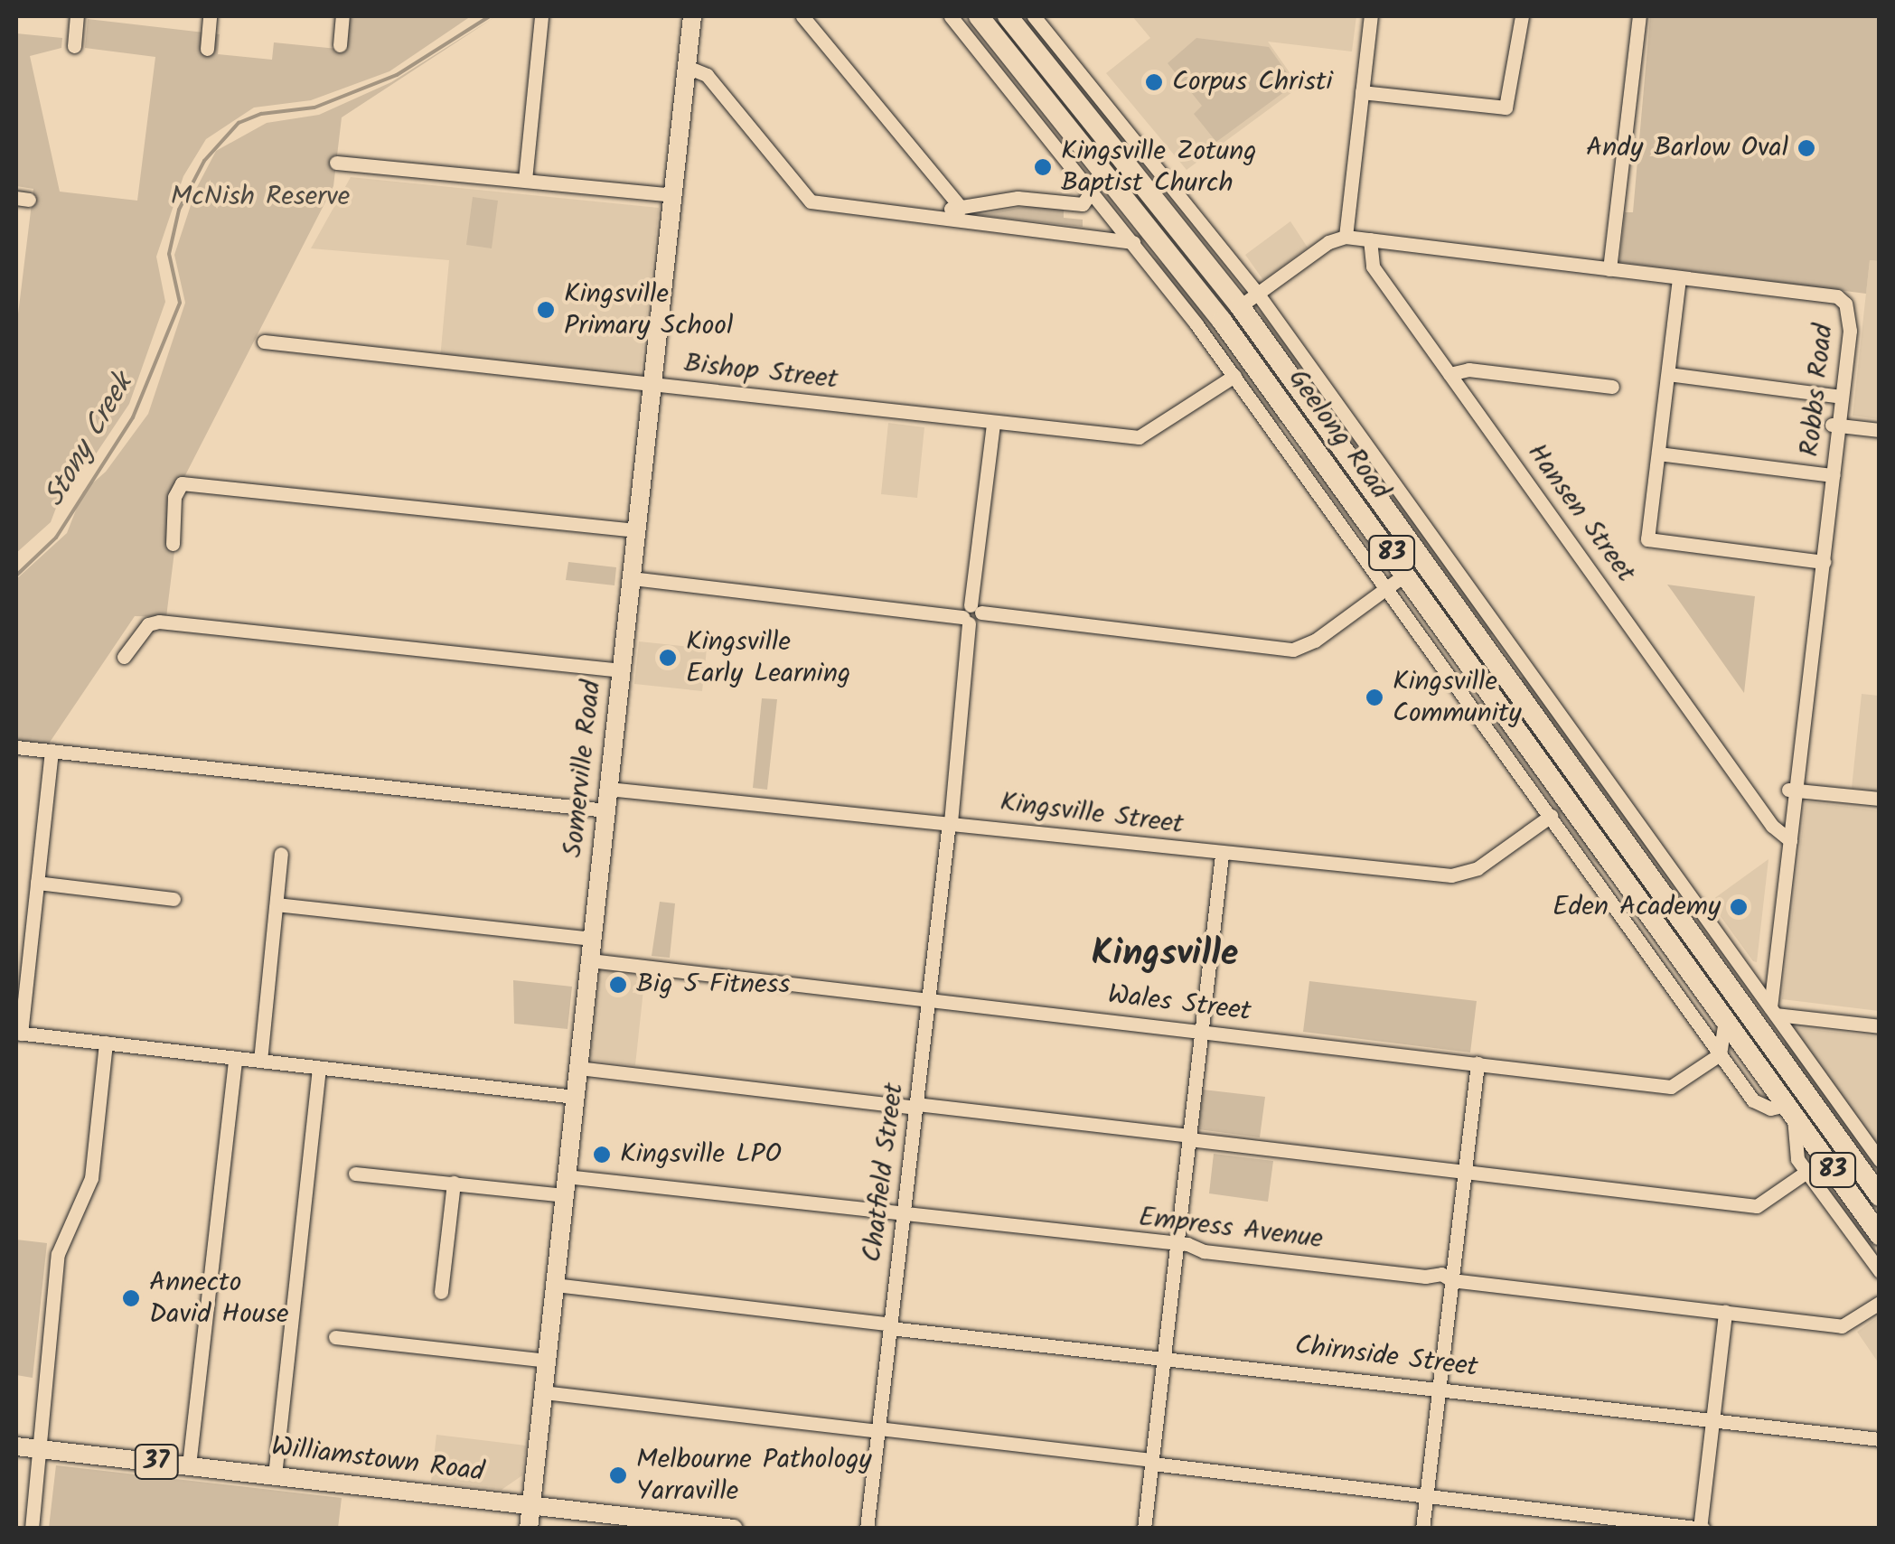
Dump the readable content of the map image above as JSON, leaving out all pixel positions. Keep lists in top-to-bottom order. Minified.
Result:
{"streets":{"highway":["Geelong Road","83"],"main road":["Somerville Road","Williamstown Road","37"],"street":["Bishop Street","Robbs Road","Hansen Street","Kingsville Street","Wales Street","Chatfield Street","Empress Avenue","Chirnside Street"]},"crossings":[["Bishop Street","Geelong Road"],["Bishop Street","Somerville Road"],["Bishop Street","Chatfield Street"],["Robbs Road","Geelong Road"],["Robbs Road","Hansen Street"],["Geelong Road","Kingsville Street"],["Geelong Road","Wales Street"],["Somerville Road","Kingsville Street"],["Somerville Road","Wales Street"],["Somerville Road","Empress Avenue"],["Somerville Road","Chirnside Street"],["Somerville Road","Williamstown Road"],["Kingsville Street","Chatfield Street"],["Wales Street","Chatfield Street"],["Chatfield Street","Empress Avenue"],["Chatfield Street","Chirnside Street"]],"districts":["Kingsville"],"water":["Stony Creek"],"parks":["McNish Reserve"],"places":["Corpus Christi","Andy Barlow Oval","Kingsville Zotung Baptist Church","Kingsville Primary School","Kingsville Early Learning","Kingsville Community","Eden Academy","Big 5 Fitness","Kingsville LPO","Annecto David House","Melbourne Pathology Yarraville"]}
